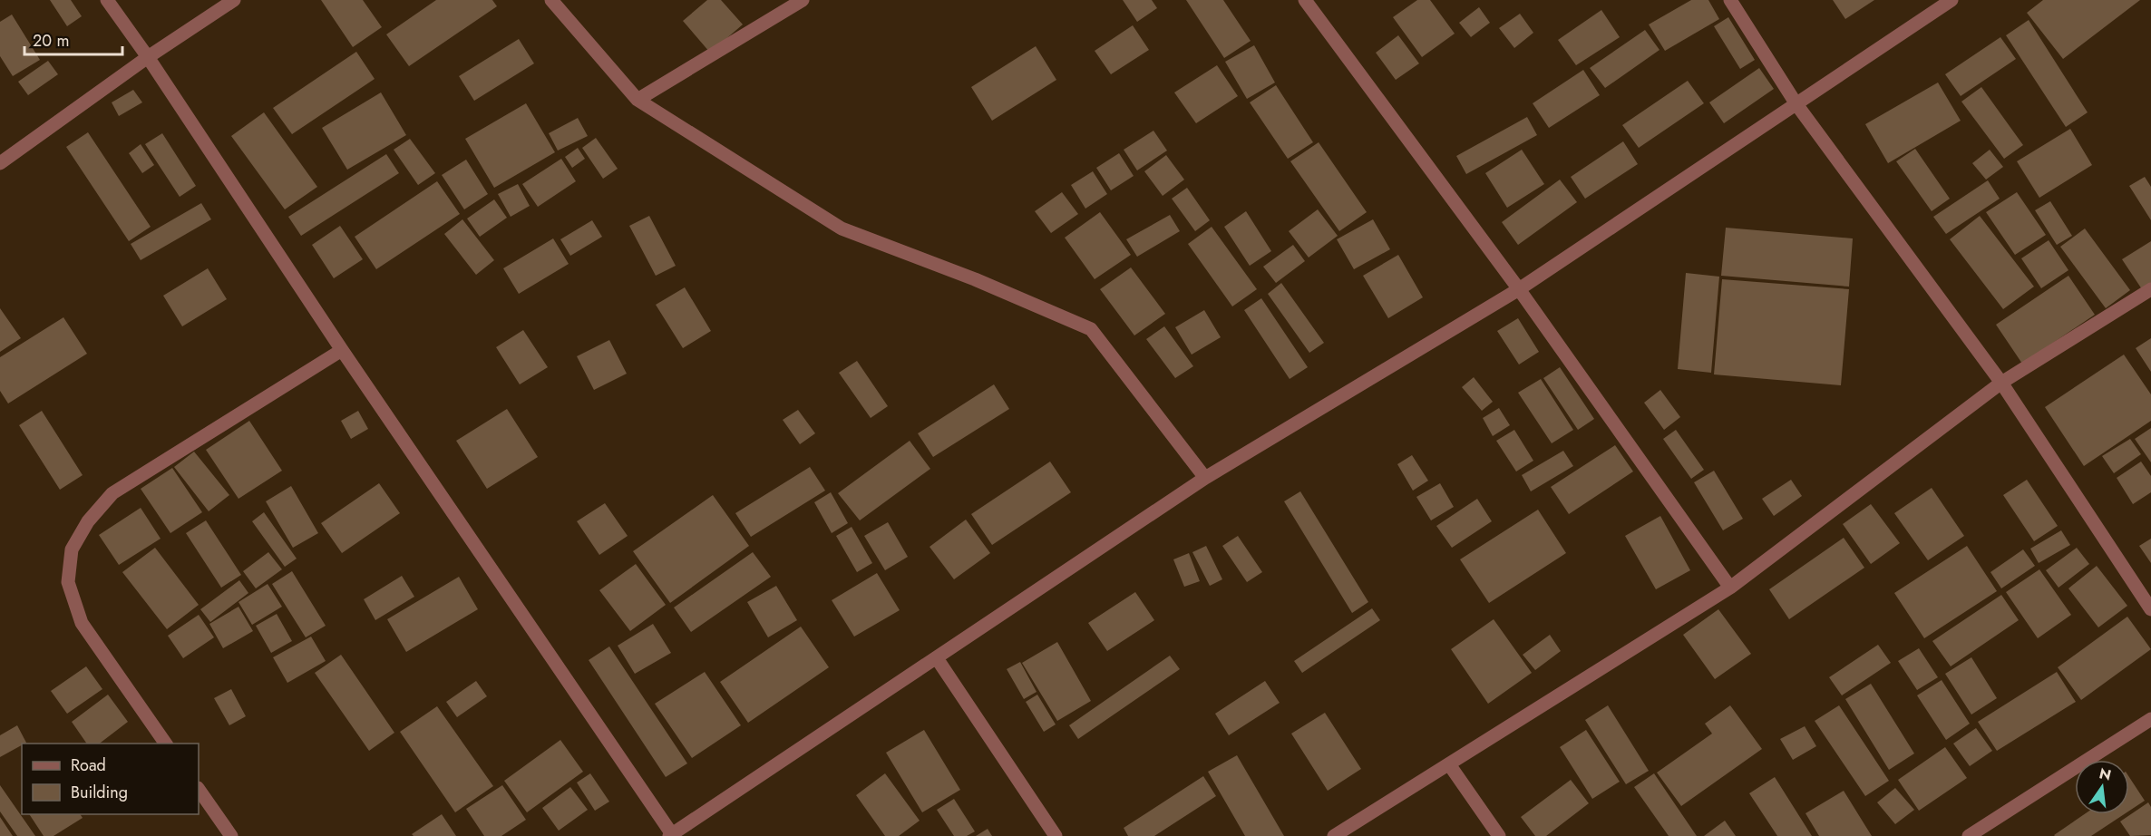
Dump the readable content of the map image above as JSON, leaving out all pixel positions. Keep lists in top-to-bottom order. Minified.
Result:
{"legend":["Road","Building"],"scale_bar":"20 m","north":"top"}
